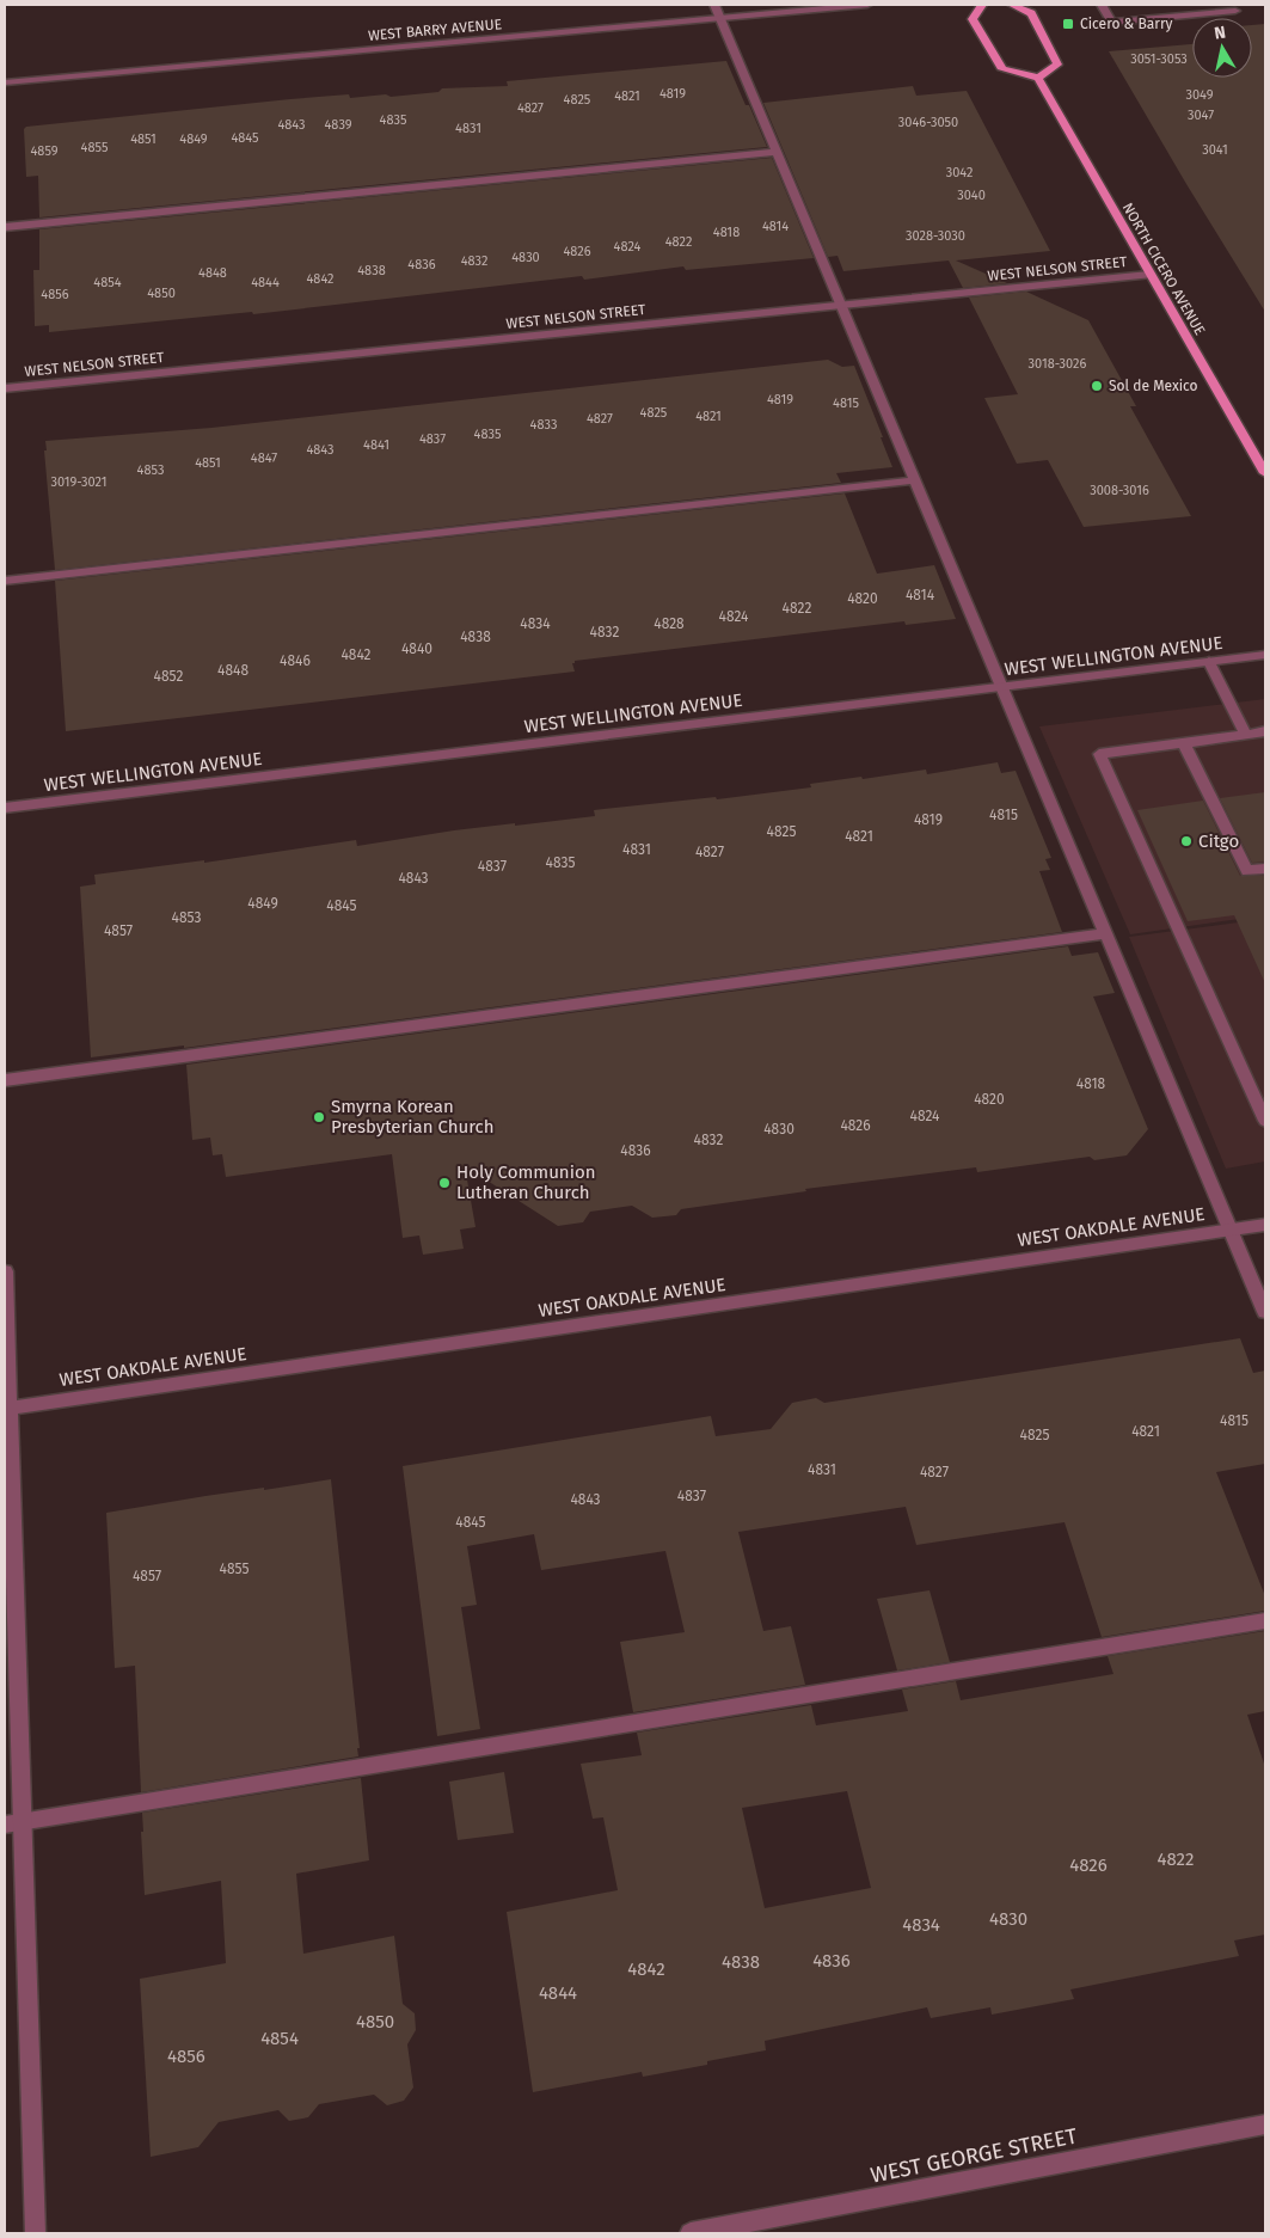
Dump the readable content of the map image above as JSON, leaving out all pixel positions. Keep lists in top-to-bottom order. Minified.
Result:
{"streets":{"main road":["NORTH CICERO AVENUE"],"street":["WEST BARRY AVENUE","WEST NELSON STREET","WEST WELLINGTON AVENUE","WEST OAKDALE AVENUE","WEST GEORGE STREET"]},"crossings":[["WEST NELSON STREET","NORTH CICERO AVENUE"]],"places":{"transit":["Cicero & Barry"],"other":["Sol de Mexico","Citgo","Smyrna Korean Presbyterian Church","Holy Communion Lutheran Church"]},"house_numbers":["3051-3053","4819","3049","4821","4825","4827","3047","4835","3046-3050","4843","4839","4831","4845","4851","4849","4855","3041","4859","3042","3040","4814","4818","3028-3030","4822","4824","4826","4830","4832","4836","4838","4848","4842","4854","4844","4850","4856","3018-3026","4819","4815","4825","4821","4827","4833","4835","4837","4841","4843","4847","4851","4853","3019-3021","3008-3016","4814","4820","4822","4824","4834","4828","4832","4838","4840","4842","4846","4848","4852","4815","4819","4825","4821","4831","4827","4835","4837","4843","4849","4845","4853","4857","4818","4820","4824","4826","4830","4832","4836","4815","4821","4825","4831","4827","4837","4843","4845","4855","4857","4822","4826","4830","4834","4836","4838","4842","4844","4850","4854","4856"],"north":"top"}
